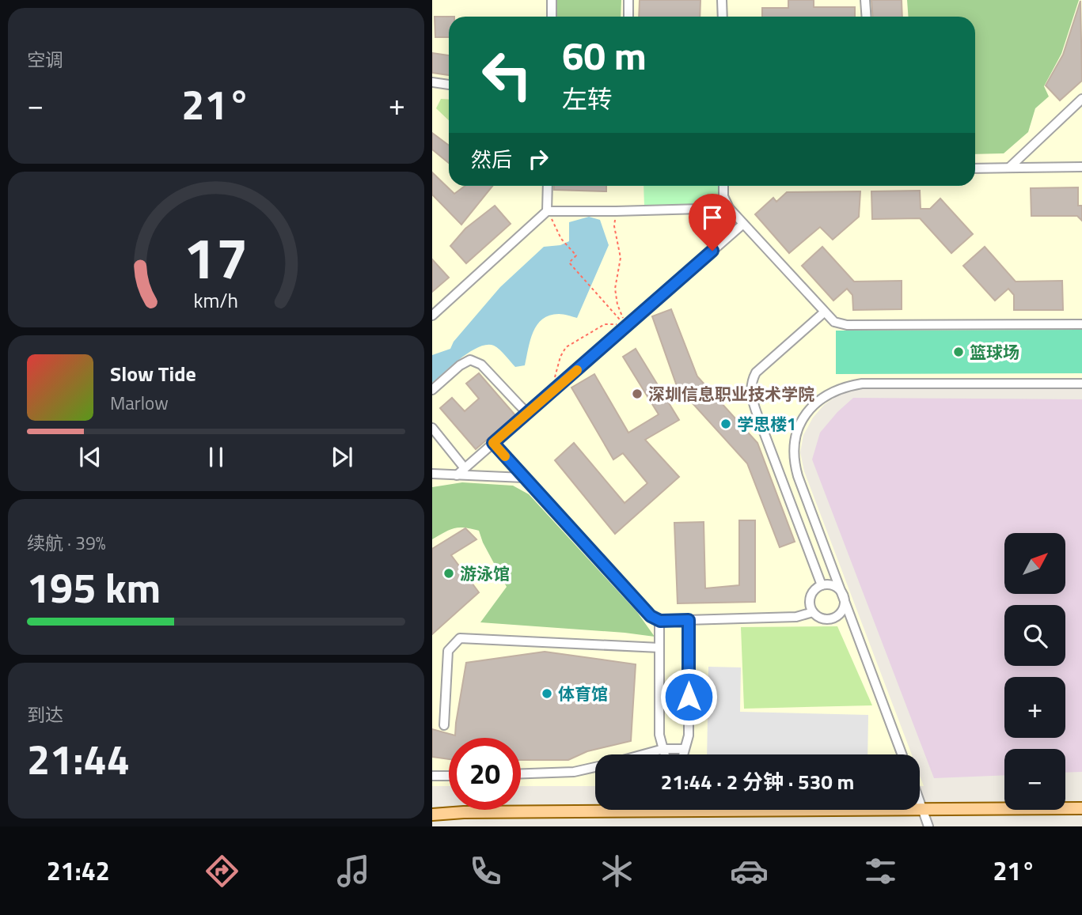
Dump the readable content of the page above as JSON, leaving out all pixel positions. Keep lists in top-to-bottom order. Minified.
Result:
{"places":["篮球场","深圳信息职业技术学院","学思楼1","游泳馆","体育馆"],"north":"top right","page":{"tile":["空调",["续航 · 39%","195 km"],["到达","21:44"]],"turn":["60 m","左转"],"heat":["−","21°","+"],"then":"然后","song":["Slow Tide","Marlow"],"map_buttons":["+","−"],"limit":"20","trip":"21:44 · 2 分钟 · 530 m","tabs":["21:42","21°"],"gauge":["17","km/h"]}}
